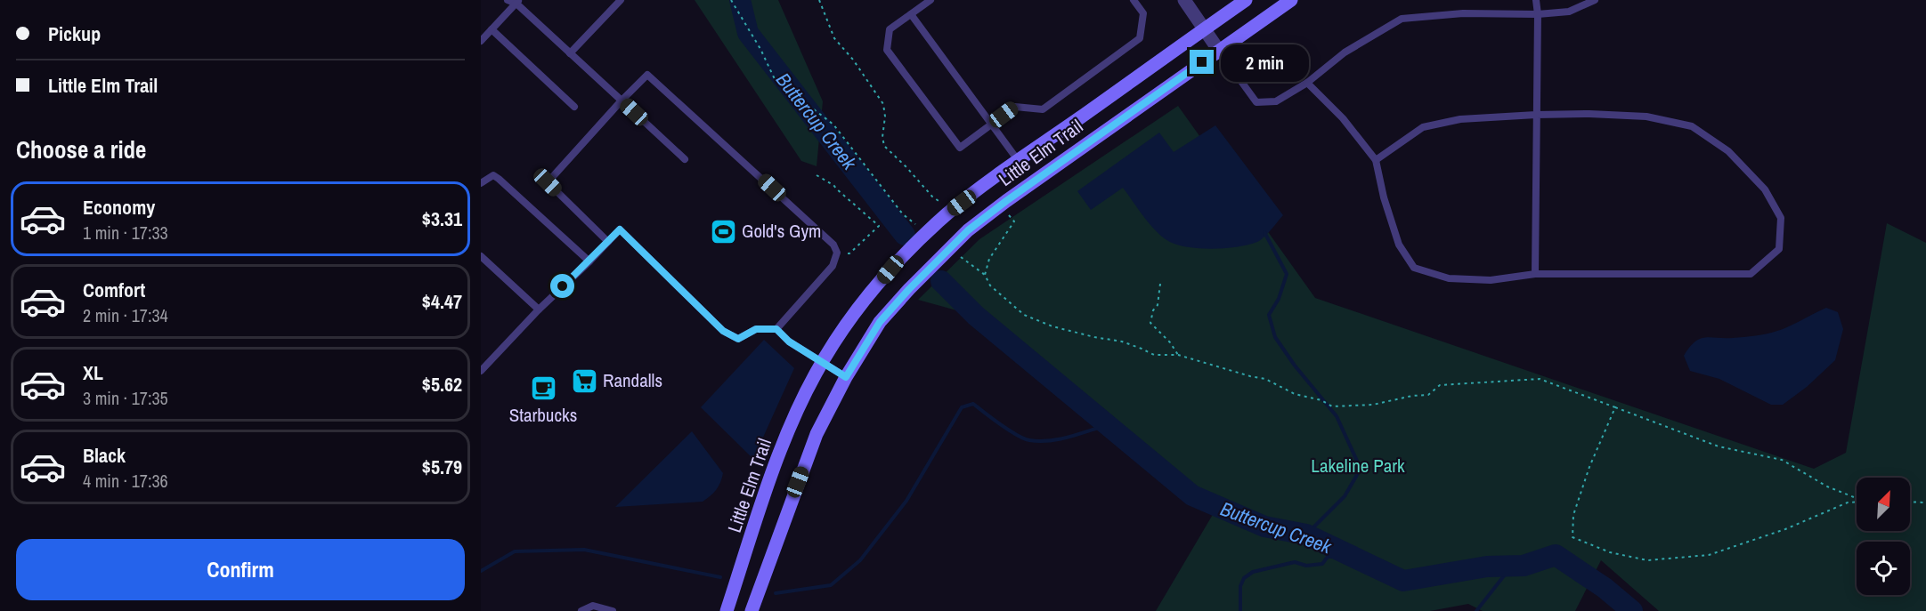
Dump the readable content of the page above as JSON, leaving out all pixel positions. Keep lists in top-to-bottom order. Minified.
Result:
{"streets":{"street":["Little Elm Trail"]},"water":["Buttercup Creek"],"parks":["Lakeline Park"],"places":{"sports":["Gold's Gym"],"supermarket":["Randalls"],"cafe":["Starbucks"]},"north":"top right","page":{"banner":["Pickup","Little Elm Trail"],"bubble":"2 min","heading":"Choose a ride","list":[{"name":"Economy","note":"1 min · 17:33","value":"$3.31"},{"name":"Comfort","note":"2 min · 17:34","value":"$4.47"},{"name":"XL","note":"3 min · 17:35","value":"$5.62"},{"name":"Black","note":"4 min · 17:36","value":"$5.79"}],"buttons":"Confirm"}}
